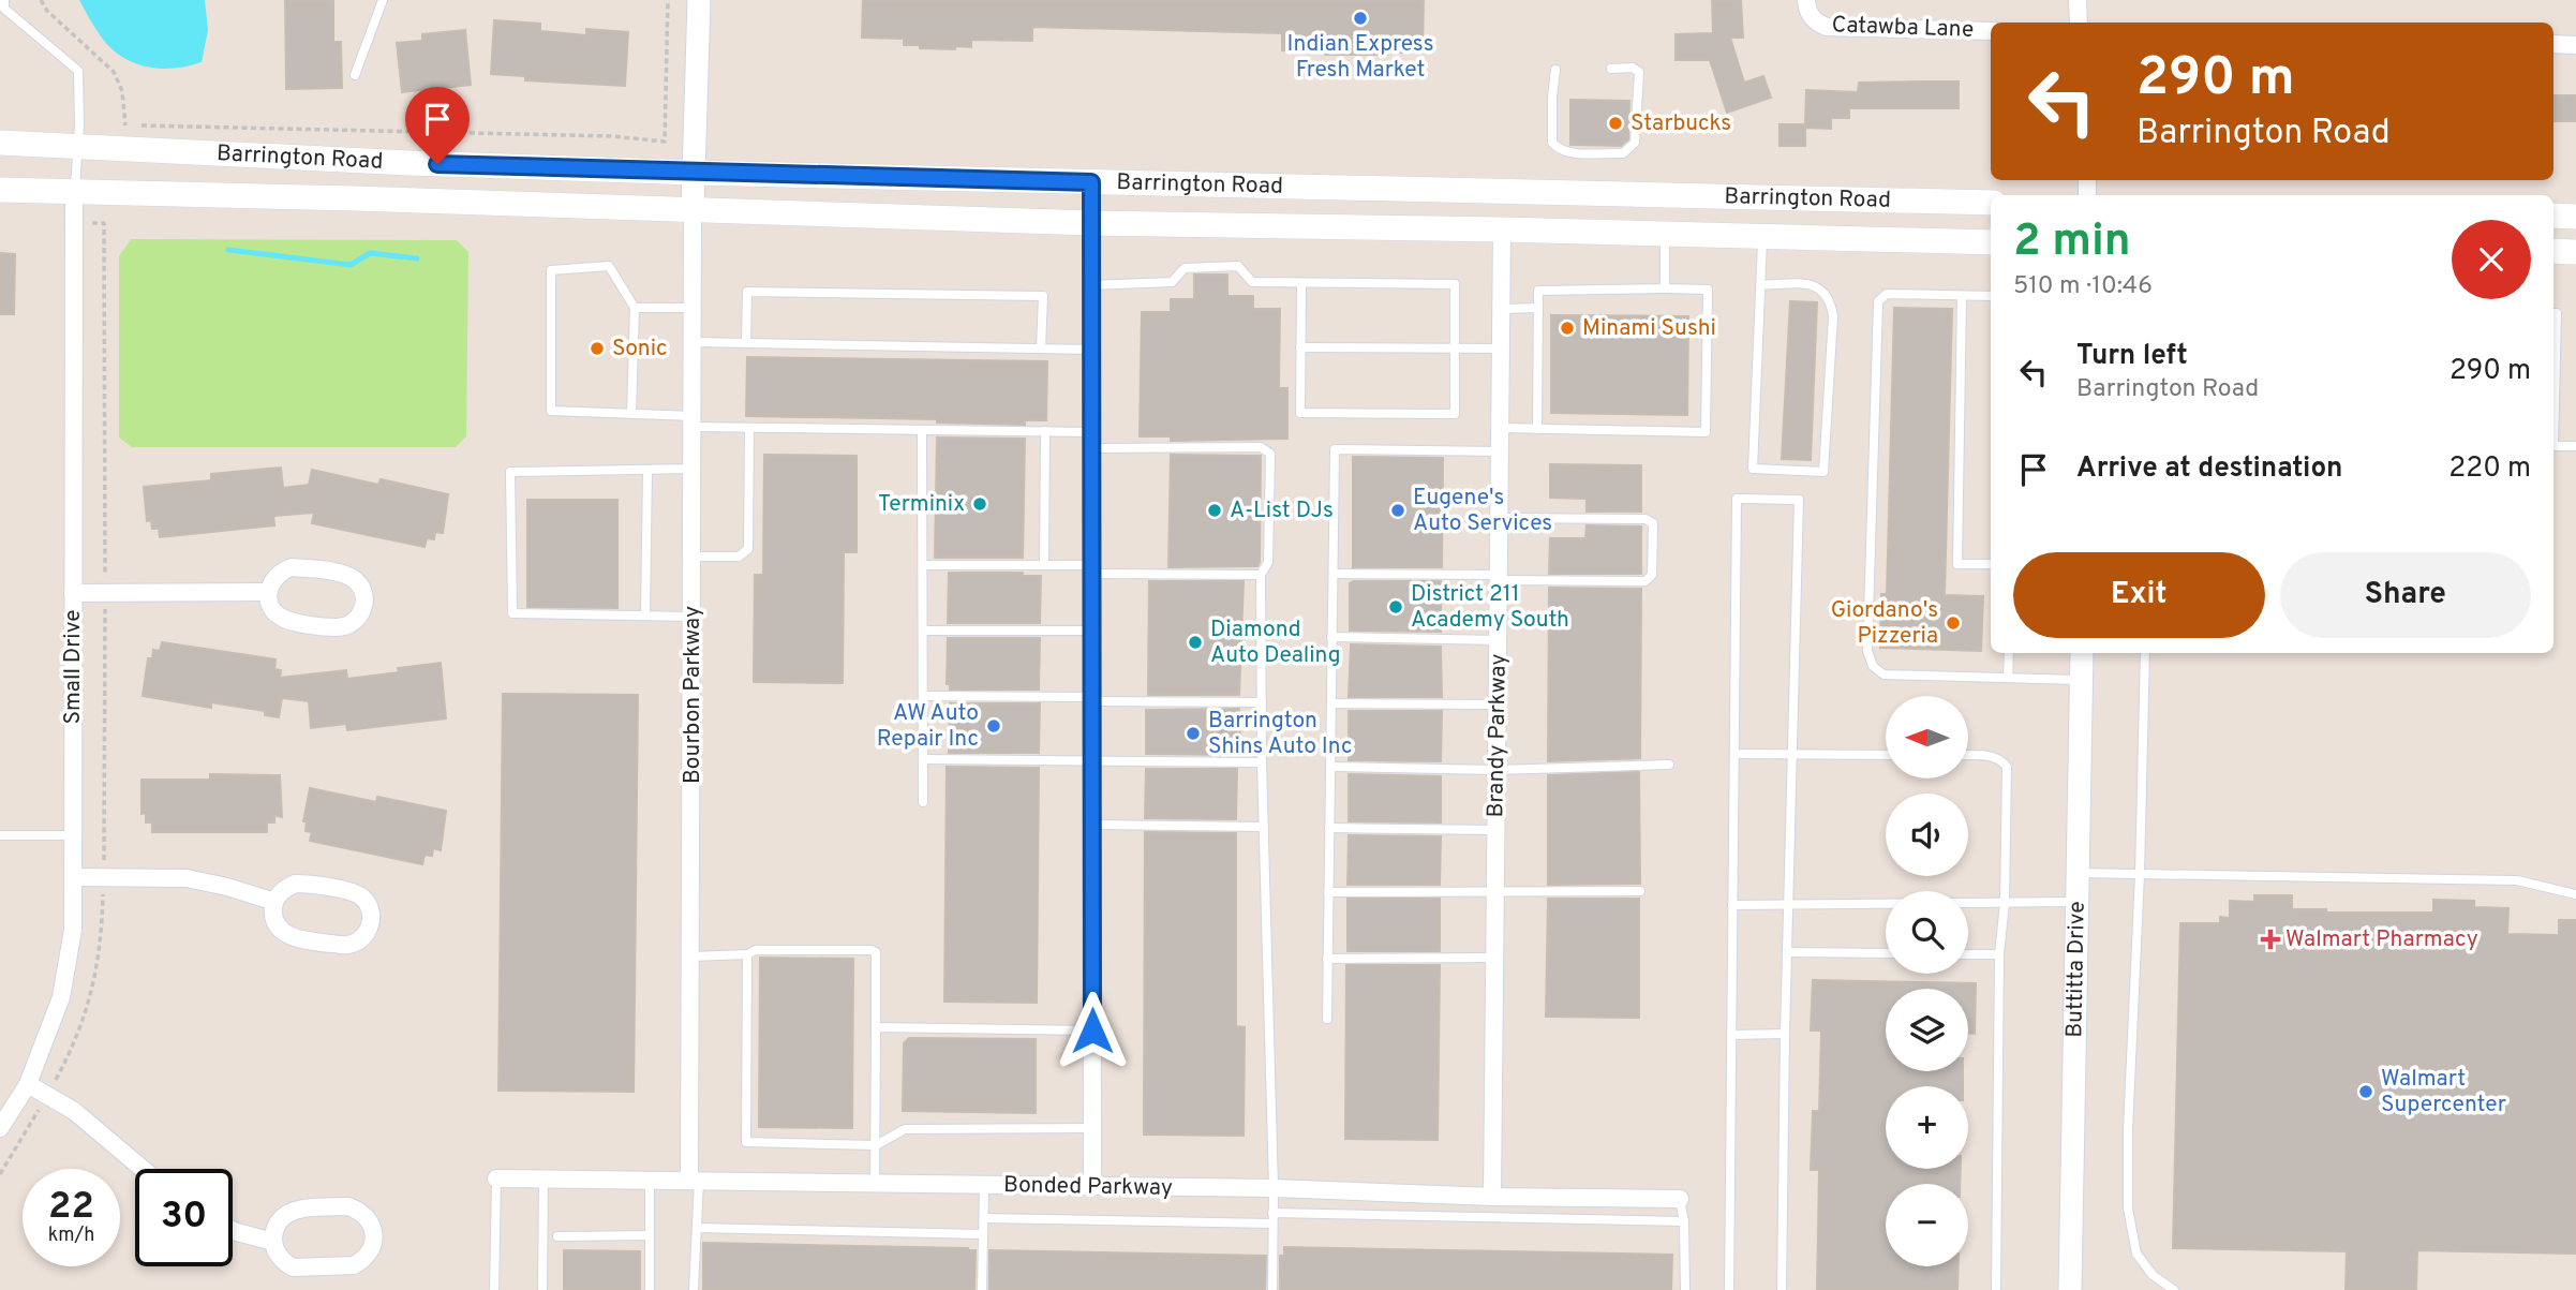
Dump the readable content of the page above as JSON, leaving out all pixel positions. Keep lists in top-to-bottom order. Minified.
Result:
{"streets":{"main road":["Barrington Road"],"street":["Catawba Lane","Small Drive","Bourbon Parkway","Brandy Parkway","Buttitta Drive","Bonded Parkway"]},"crossings":[["Barrington Road","Small Drive"],["Barrington Road","Bourbon Parkway"],["Barrington Road","Brandy Parkway"],["Bourbon Parkway","Bonded Parkway"],["Brandy Parkway","Bonded Parkway"]],"places":{"other":["Indian Express Fresh Market","Starbucks","Minami Sushi","Sonic","Terminix","A-List DJs","Eugene's Auto Services","District 211 Academy South","Giordano's Pizzeria","Diamond Auto Dealing","AW Auto Repair Inc","Barrington Shins Auto Inc","Walmart Supercenter"],"health":["Walmart Pharmacy"]},"north":"left","page":{"turn":["290 m","Barrington Road"],"heading":["2 min","510 m · 10:46"],"list":[{"name":"Turn left","note":"Barrington Road","value":"290 m"},{"name":"Arrive at destination","value":"220 m"}],"buttons":["Exit","Share"],"map_buttons":["+","−"],"speed":"22 km/h","limit":"30"}}
